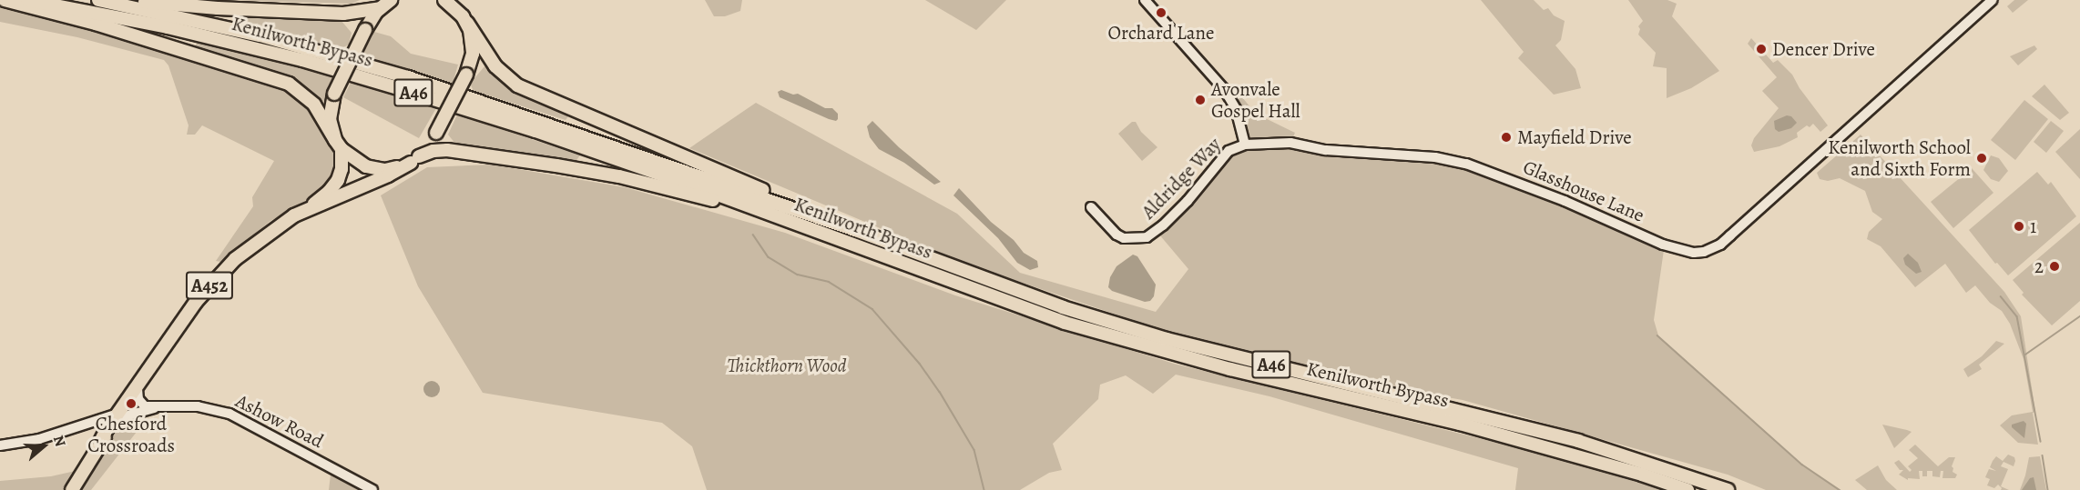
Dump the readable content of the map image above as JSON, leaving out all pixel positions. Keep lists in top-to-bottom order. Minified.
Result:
{"streets":{"highway":["Kenilworth Bypass","A46","A452"],"street":["Aldridge Way","Glasshouse Lane","Ashow Road"]},"crossings":[["Aldridge Way","Glasshouse Lane"],["A452","Ashow Road"]],"parks":["Thickthorn Wood"],"places":["Orchard Lane","Dencer Drive","Avonvale Gospel Hall","Mayfield Drive","Kenilworth School and Sixth Form","1","2","Chesford Crossroads"],"north":"right"}
